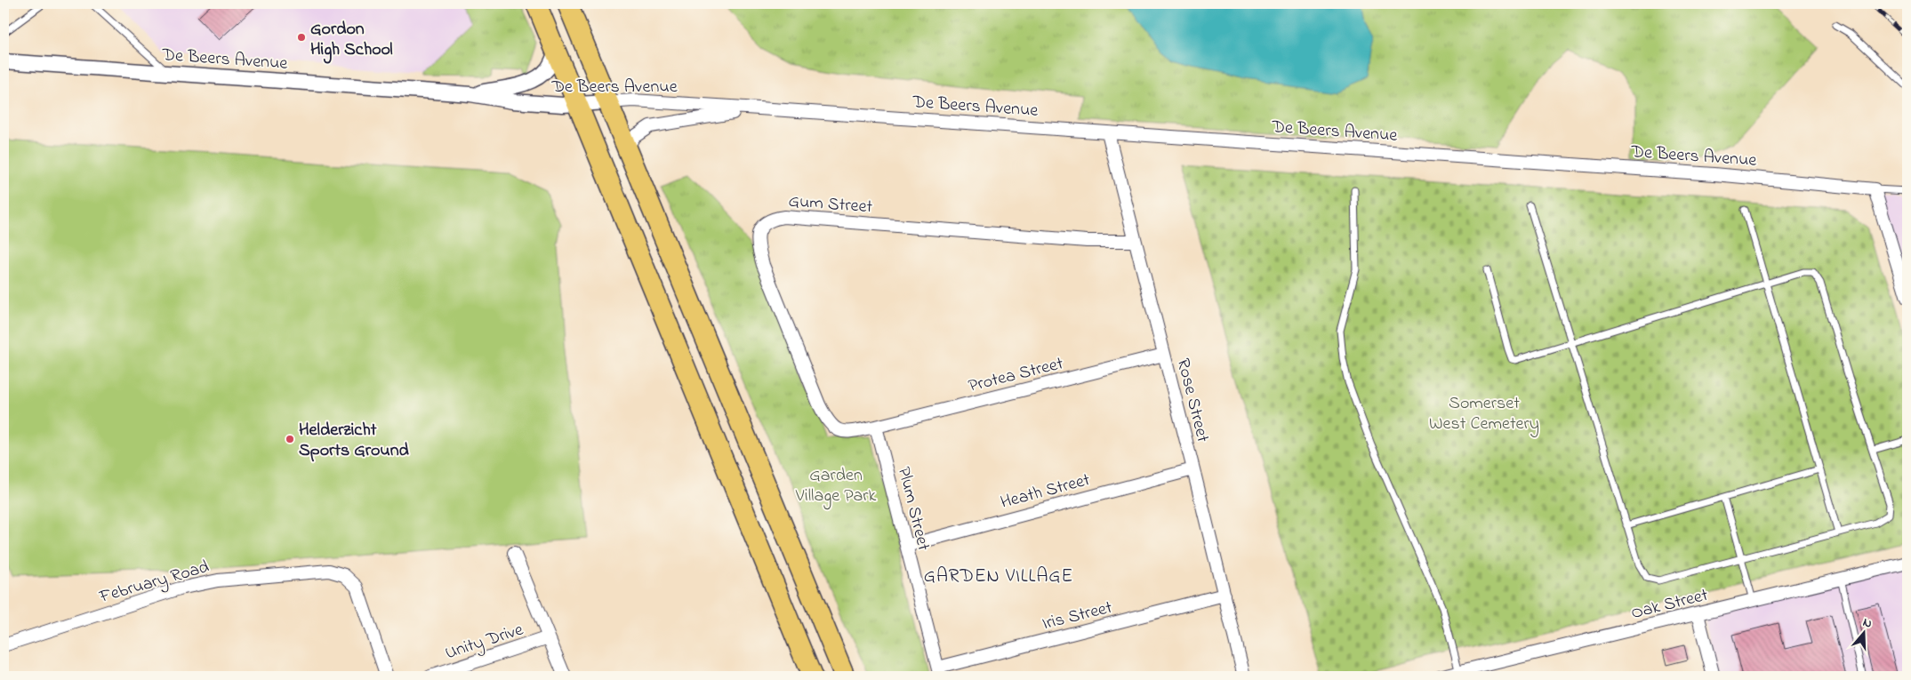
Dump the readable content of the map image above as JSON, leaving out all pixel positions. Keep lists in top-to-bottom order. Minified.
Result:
{"streets":{"street":["De Beers Avenue","Gum Street","Protea Street","Rose Street","Heath Street","Plum Street","February Road","Oak Street","Iris Street","Unity Drive"]},"crossings":[["De Beers Avenue","Rose Street"],["Gum Street","Protea Street"],["Gum Street","Rose Street"],["Gum Street","Plum Street"],["Protea Street","Rose Street"],["Protea Street","Plum Street"],["Rose Street","Heath Street"],["Rose Street","Iris Street"],["Heath Street","Plum Street"],["Plum Street","Iris Street"]],"districts":["GARDEN VILLAGE"],"parks":["Somerset West Cemetery","Garden Village Park"],"places":["Gordon High School","Helderzicht Sports Ground"],"north":"top"}
